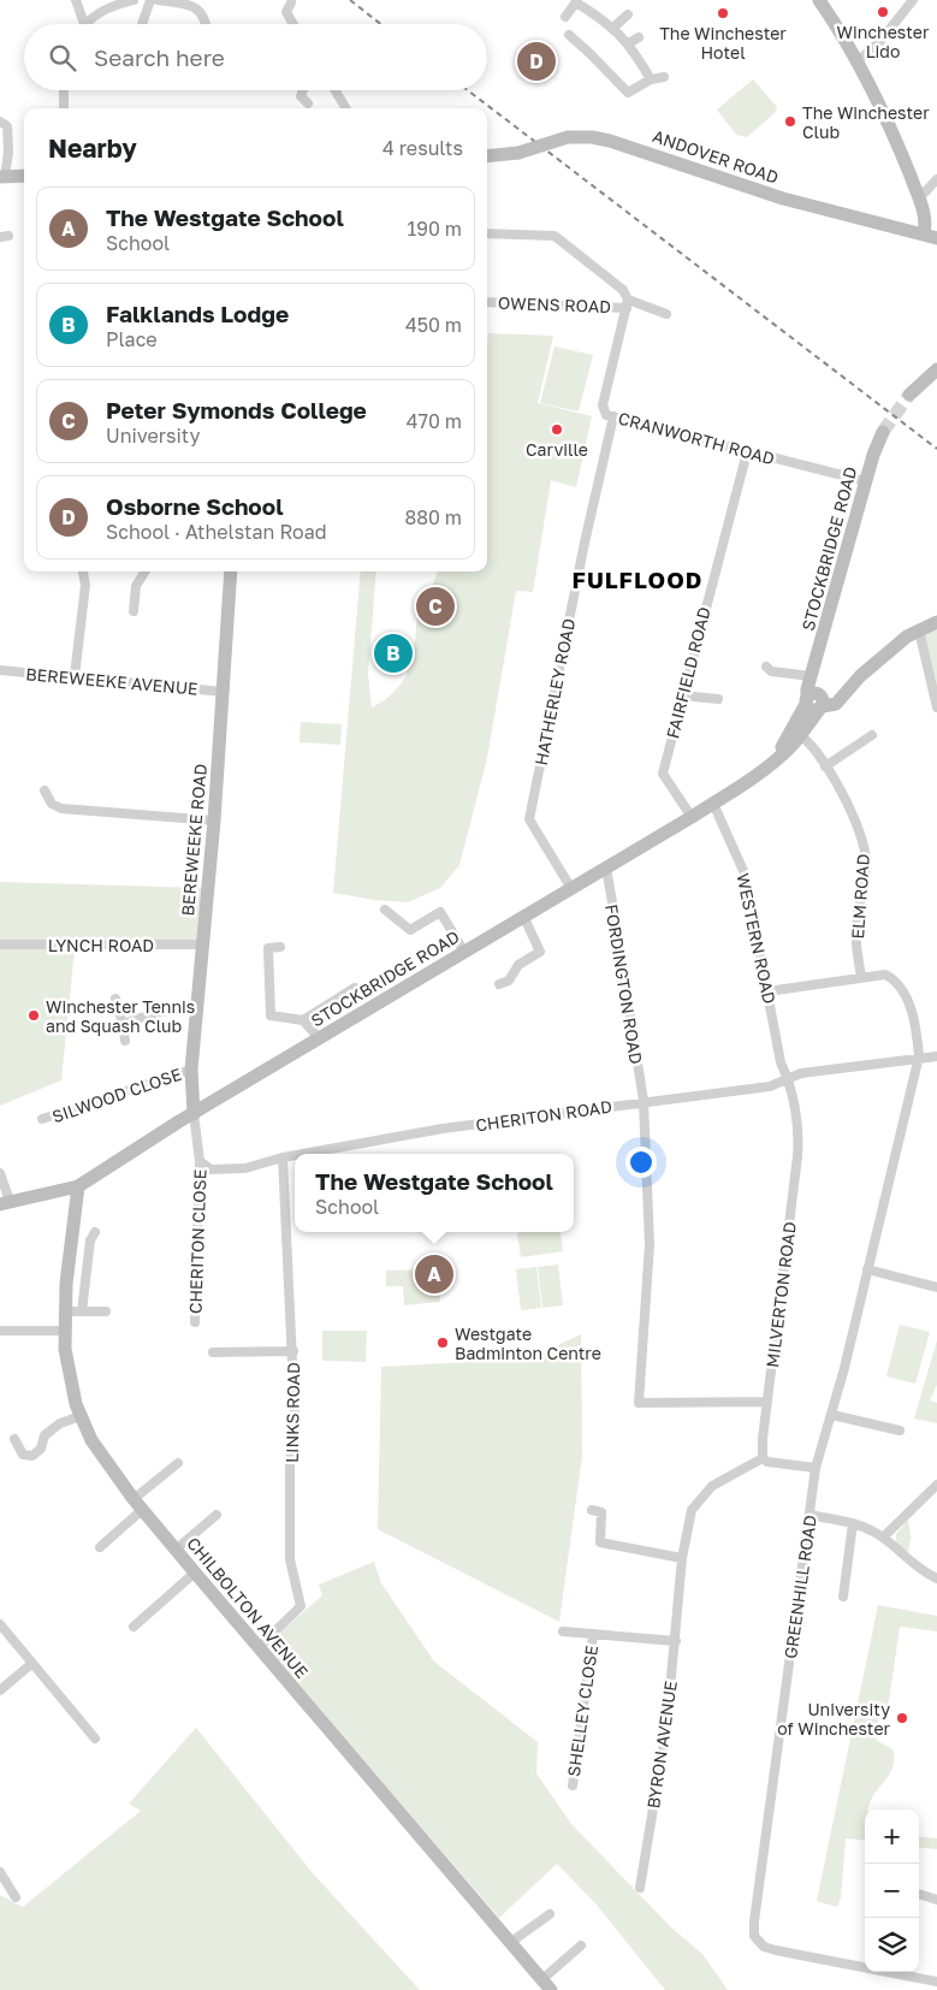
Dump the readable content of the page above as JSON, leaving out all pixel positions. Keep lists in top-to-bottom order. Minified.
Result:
{"streets":{"main road":["ANDOVER ROAD","STOCKBRIDGE ROAD","BEREWEEKE ROAD","CHILBOLTON AVENUE"],"street":["OWENS ROAD","CRANWORTH ROAD","FAIRFIELD ROAD","BEREWEEKE AVENUE","HATHERLEY ROAD","ELM ROAD","WESTERN ROAD","LYNCH ROAD","FORDINGTON ROAD","SILWOOD CLOSE","CHERITON ROAD","CHERITON CLOSE","MILVERTON ROAD","LINKS ROAD","GREENHILL ROAD","SHELLEY CLOSE","BYRON AVENUE"]},"crossings":[["OWENS ROAD","CRANWORTH ROAD"],["CRANWORTH ROAD","STOCKBRIDGE ROAD"],["CRANWORTH ROAD","FAIRFIELD ROAD"],["CRANWORTH ROAD","HATHERLEY ROAD"],["STOCKBRIDGE ROAD","FAIRFIELD ROAD"],["STOCKBRIDGE ROAD","HATHERLEY ROAD"],["STOCKBRIDGE ROAD","BEREWEEKE ROAD"],["STOCKBRIDGE ROAD","ELM ROAD"],["STOCKBRIDGE ROAD","WESTERN ROAD"],["STOCKBRIDGE ROAD","FORDINGTON ROAD"],["STOCKBRIDGE ROAD","CHILBOLTON AVENUE"],["BEREWEEKE AVENUE","BEREWEEKE ROAD"],["BEREWEEKE ROAD","LYNCH ROAD"],["BEREWEEKE ROAD","SILWOOD CLOSE"],["WESTERN ROAD","CHERITON ROAD"],["WESTERN ROAD","MILVERTON ROAD"],["FORDINGTON ROAD","CHERITON ROAD"],["FORDINGTON ROAD","MILVERTON ROAD"],["CHERITON ROAD","CHERITON CLOSE"],["CHERITON ROAD","MILVERTON ROAD"],["CHERITON ROAD","LINKS ROAD"],["CHERITON ROAD","GREENHILL ROAD"],["MILVERTON ROAD","BYRON AVENUE"],["LINKS ROAD","CHILBOLTON AVENUE"]],"districts":["FULFLOOD"],"places":["Winchester Lido","The Winchester Hotel","The Winchester Club","Carville","Winchester Tennis and Squash Club","Westgate Badminton Centre","University of Winchester"],"page":{"search":"Search here","pins":["D","C","B","A"],"heading":["Nearby","4 results"],"list":[{"mark":"A","name":"The Westgate School","note":"School","value":"190 m"},{"mark":"B","name":"Falklands Lodge","note":"Place","value":"450 m"},{"mark":"C","name":"Peter Symonds College","note":"University","value":"470 m"},{"mark":"D","name":"Osborne School","note":"School · Athelstan Road","value":"880 m"}],"popup":["The Westgate School","School"],"map_buttons":["+","−"]}}
